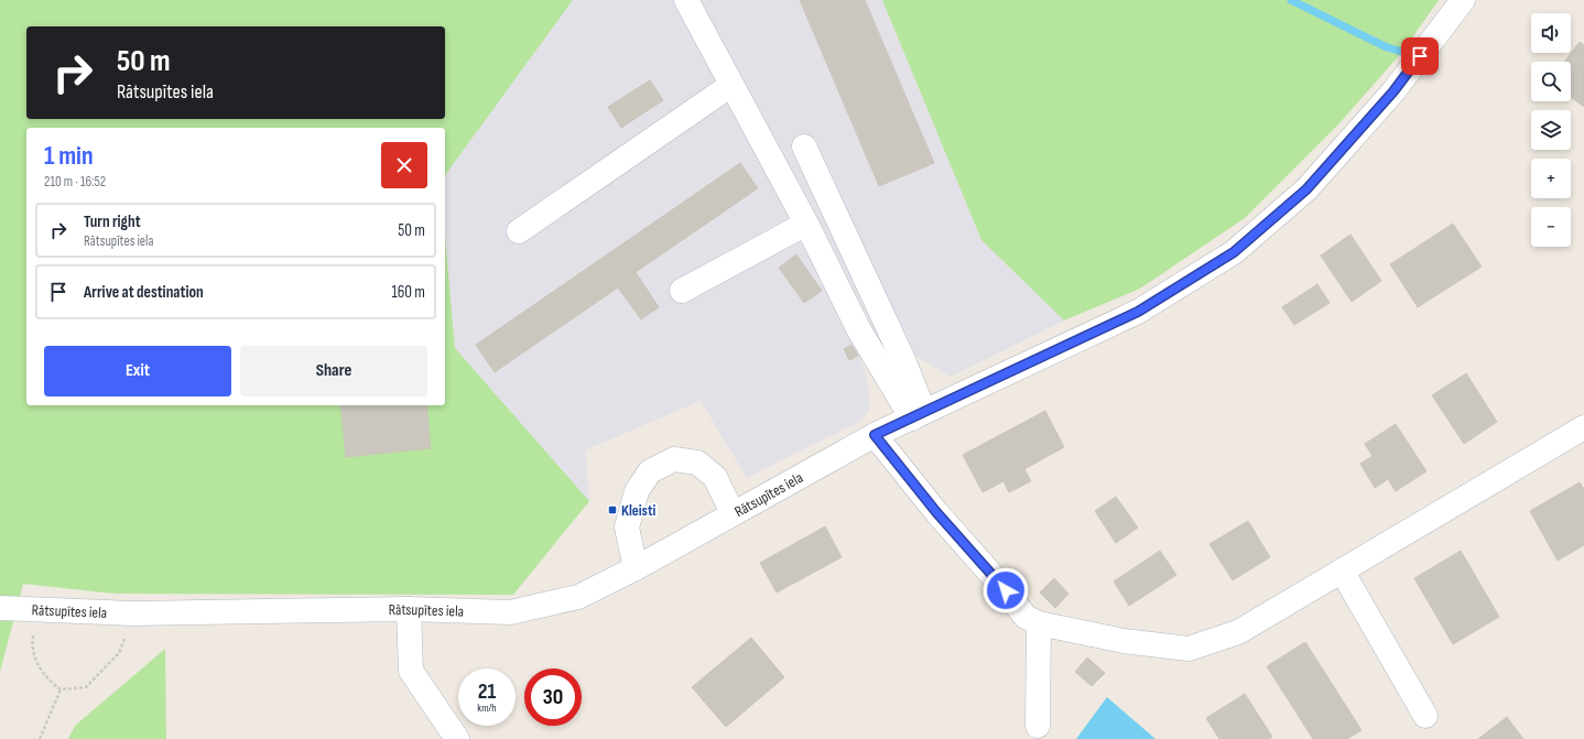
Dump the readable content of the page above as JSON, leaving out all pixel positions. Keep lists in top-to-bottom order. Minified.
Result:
{"streets":{"street":["Rātsupītes iela"]},"places":{"transit":["Kleisti"]},"page":{"map_buttons":["+","−"],"turn":["50 m","Rātsupītes iela"],"heading":["1 min","210 m · 16:52"],"list":[{"name":"Turn right","note":"Rātsupītes iela","value":"50 m"},{"name":"Arrive at destination","value":"160 m"}],"buttons":["Exit","Share"],"speed":"21 km/h","limit":"30"}}
